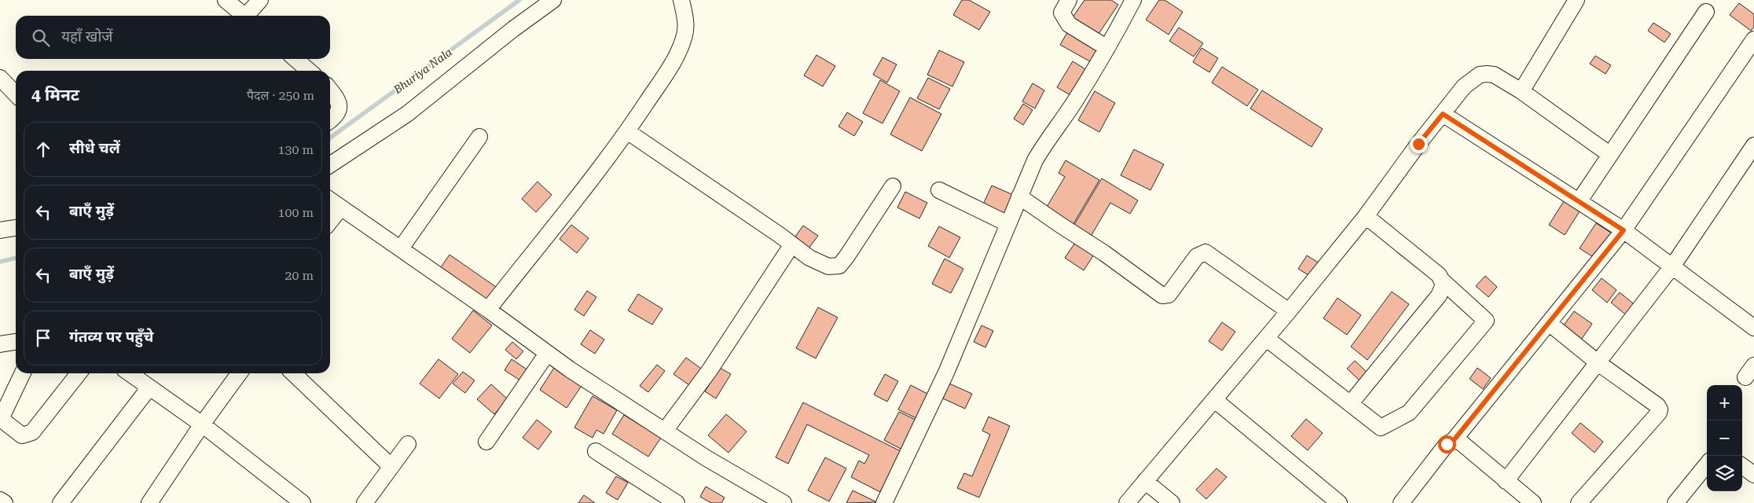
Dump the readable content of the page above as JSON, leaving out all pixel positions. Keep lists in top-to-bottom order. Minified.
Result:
{"water":["Bhuriya Nala"],"page":{"search":"यहाँ खोजें","heading":["4 मिनट","पैदल · 250 m"],"list":[["सीधे चलें","130 m"],["बाएँ मुड़ें","100 m"],["बाएँ मुड़ें","20 m"],"गंतव्य पर पहुँचे"],"map_buttons":["+","−"]}}
